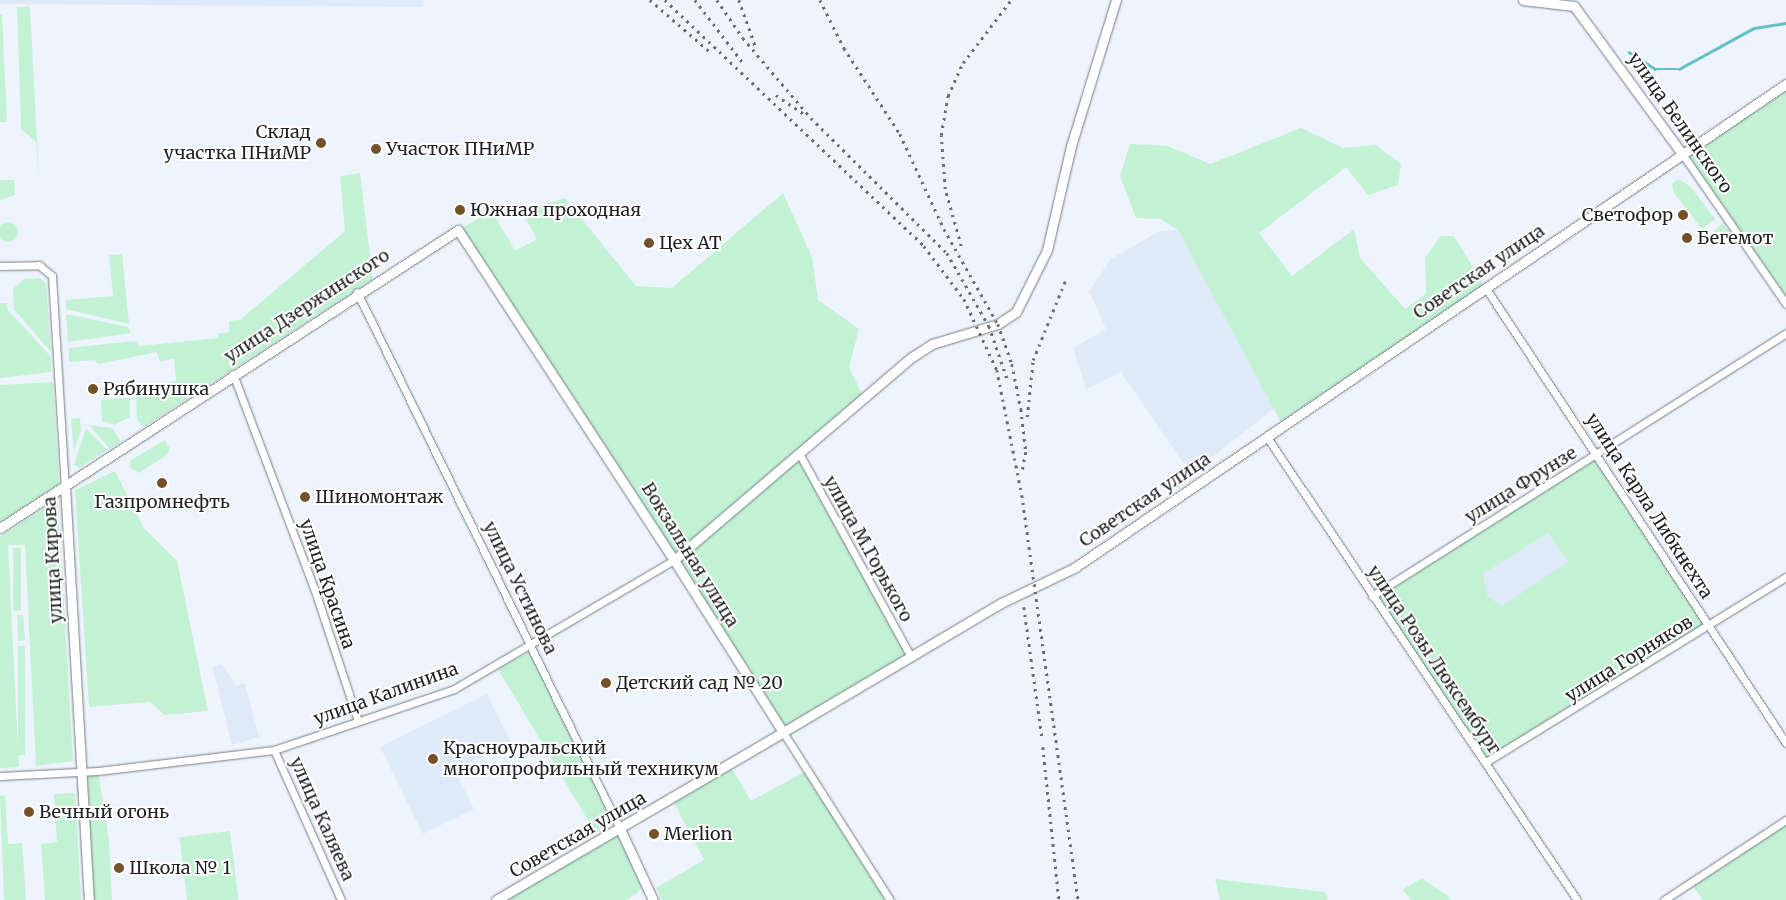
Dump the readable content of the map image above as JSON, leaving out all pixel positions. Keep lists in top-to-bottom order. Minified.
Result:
{"streets":{"street":["улица Белинского","Советская улица","улица Дзержинского","улица Фрунзе","улица Карла Либкнехта","улица М.Горького","Вокзальная улица","улица Кирова","улица Красина","улица Устинова","улица Горняков","улица Розы Люксембург","улица Калинина","улица Каляева"]},"crossings":[["улица Белинского","Советская улица"],["Советская улица","улица Карла Либкнехта"],["Советская улица","улица М.Горького"],["Советская улица","Вокзальная улица"],["Советская улица","улица Устинова"],["Советская улица","улица Розы Люксембург"],["улица Дзержинского","Вокзальная улица"],["улица Дзержинского","улица Кирова"],["улица Дзержинского","улица Красина"],["улица Дзержинского","улица Устинова"],["улица Фрунзе","улица Карла Либкнехта"],["улица Фрунзе","улица Розы Люксембург"],["улица Карла Либкнехта","улица Горняков"],["Вокзальная улица","улица Калинина"],["улица Кирова","улица Калинина"],["улица Красина","улица Калинина"],["улица Устинова","улица Калинина"],["улица Горняков","улица Розы Люксембург"],["улица Калинина","улица Каляева"]],"places":["Склад участка ПНиМР","Участок ПНиМР","Южная проходная","Светофор","Бегемот","Цех АТ","Рябинушка","Газпромнефть","Шиномонтаж","Детский сад № 20","Красноуральский многопрофильный техникум","Вечный огонь","Merlion","Школа № 1"]}
